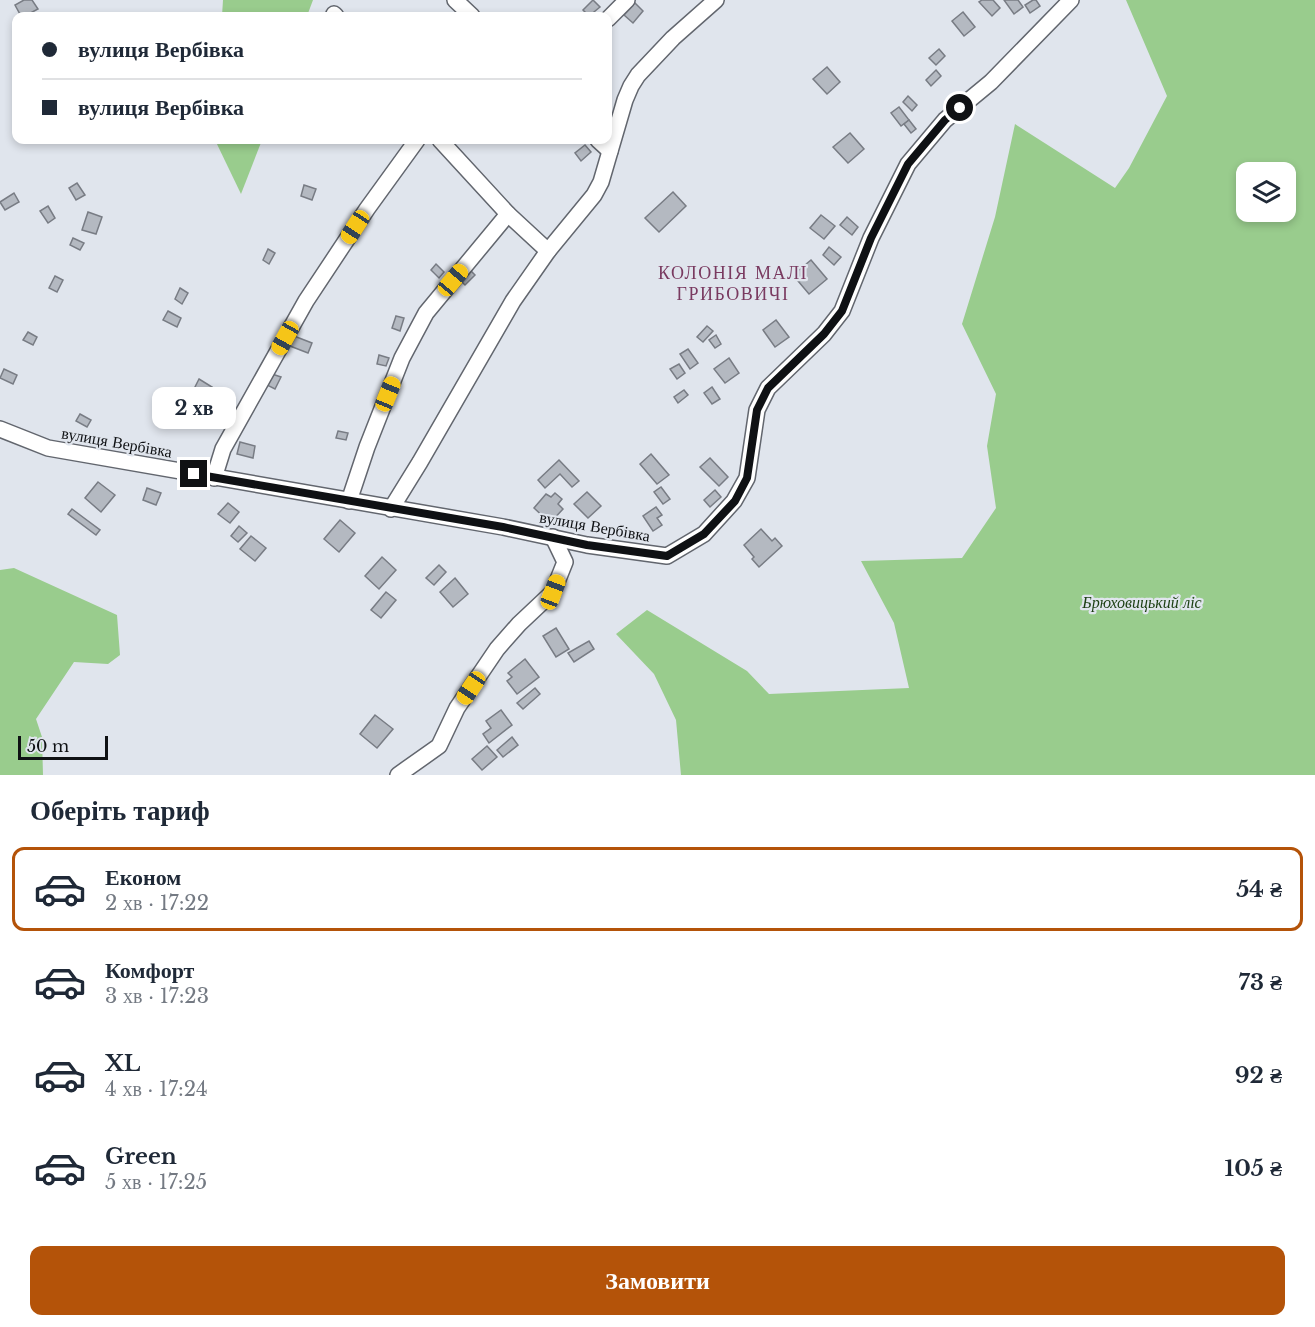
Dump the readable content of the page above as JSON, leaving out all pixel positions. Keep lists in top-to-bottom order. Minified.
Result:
{"streets":{"street":["вулиця Вербівка"]},"districts":["КОЛОНІЯ МАЛІ ГРИБОВИЧІ"],"parks":["Брюховицький ліс"],"scale_bar":"50 m","page":{"banner":["вулиця Вербівка","вулиця Вербівка"],"bubble":"2 хв","scale":"50 m","heading":"Оберіть тариф","list":[{"name":"Економ","note":"2 хв · 17:22","value":"54 ₴"},{"name":"Комфорт","note":"3 хв · 17:23","value":"73 ₴"},{"name":"XL","note":"4 хв · 17:24","value":"92 ₴"},{"name":"Green","note":"5 хв · 17:25","value":"105 ₴"}],"buttons":"Замовити"}}
